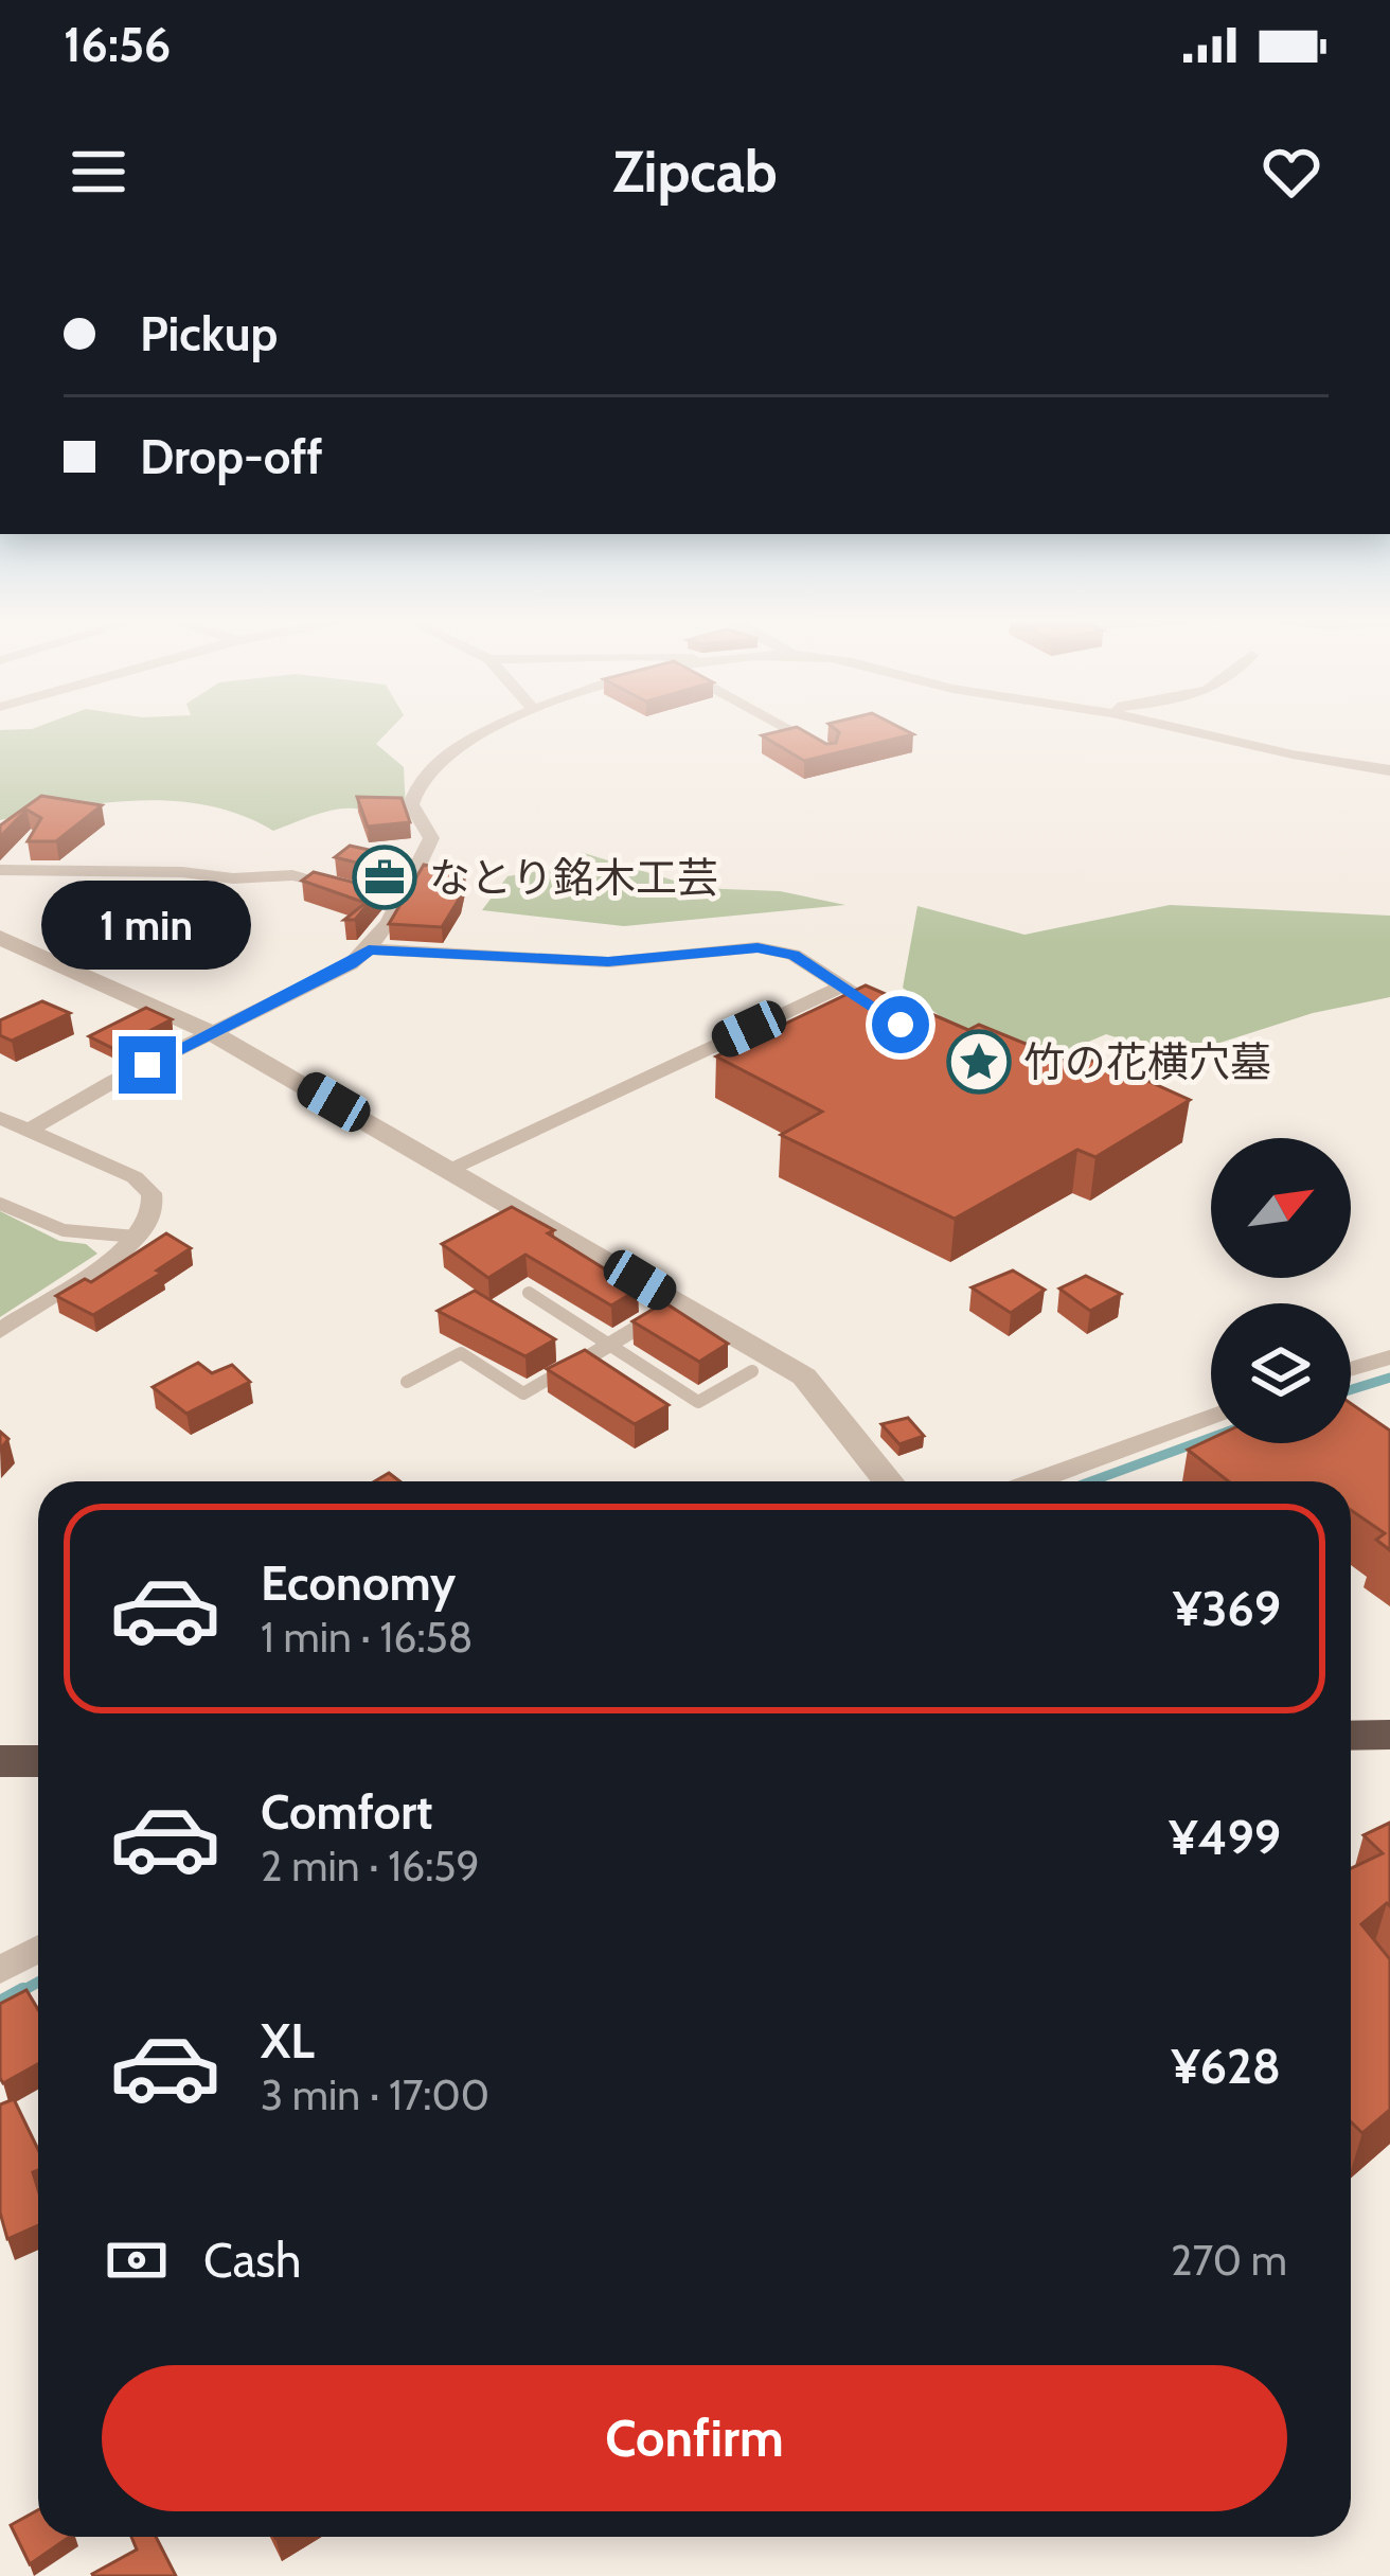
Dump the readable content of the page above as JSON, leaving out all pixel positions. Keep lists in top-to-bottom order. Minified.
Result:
{"places":{"office":["なとり銘木工芸"],"place":["竹の花横穴墓"]},"north":"top right","page":{"status":"16:56","header":"Zipcab","banner":["Pickup","Drop-off"],"bubble":"1 min","list":[{"name":"Economy","note":"1 min · 16:58","value":"¥369"},{"name":"Comfort","note":"2 min · 16:59","value":"¥499"},{"name":"XL","note":"3 min · 17:00","value":"¥628"}],"pay":["Cash","270 m"],"buttons":"Confirm"}}
